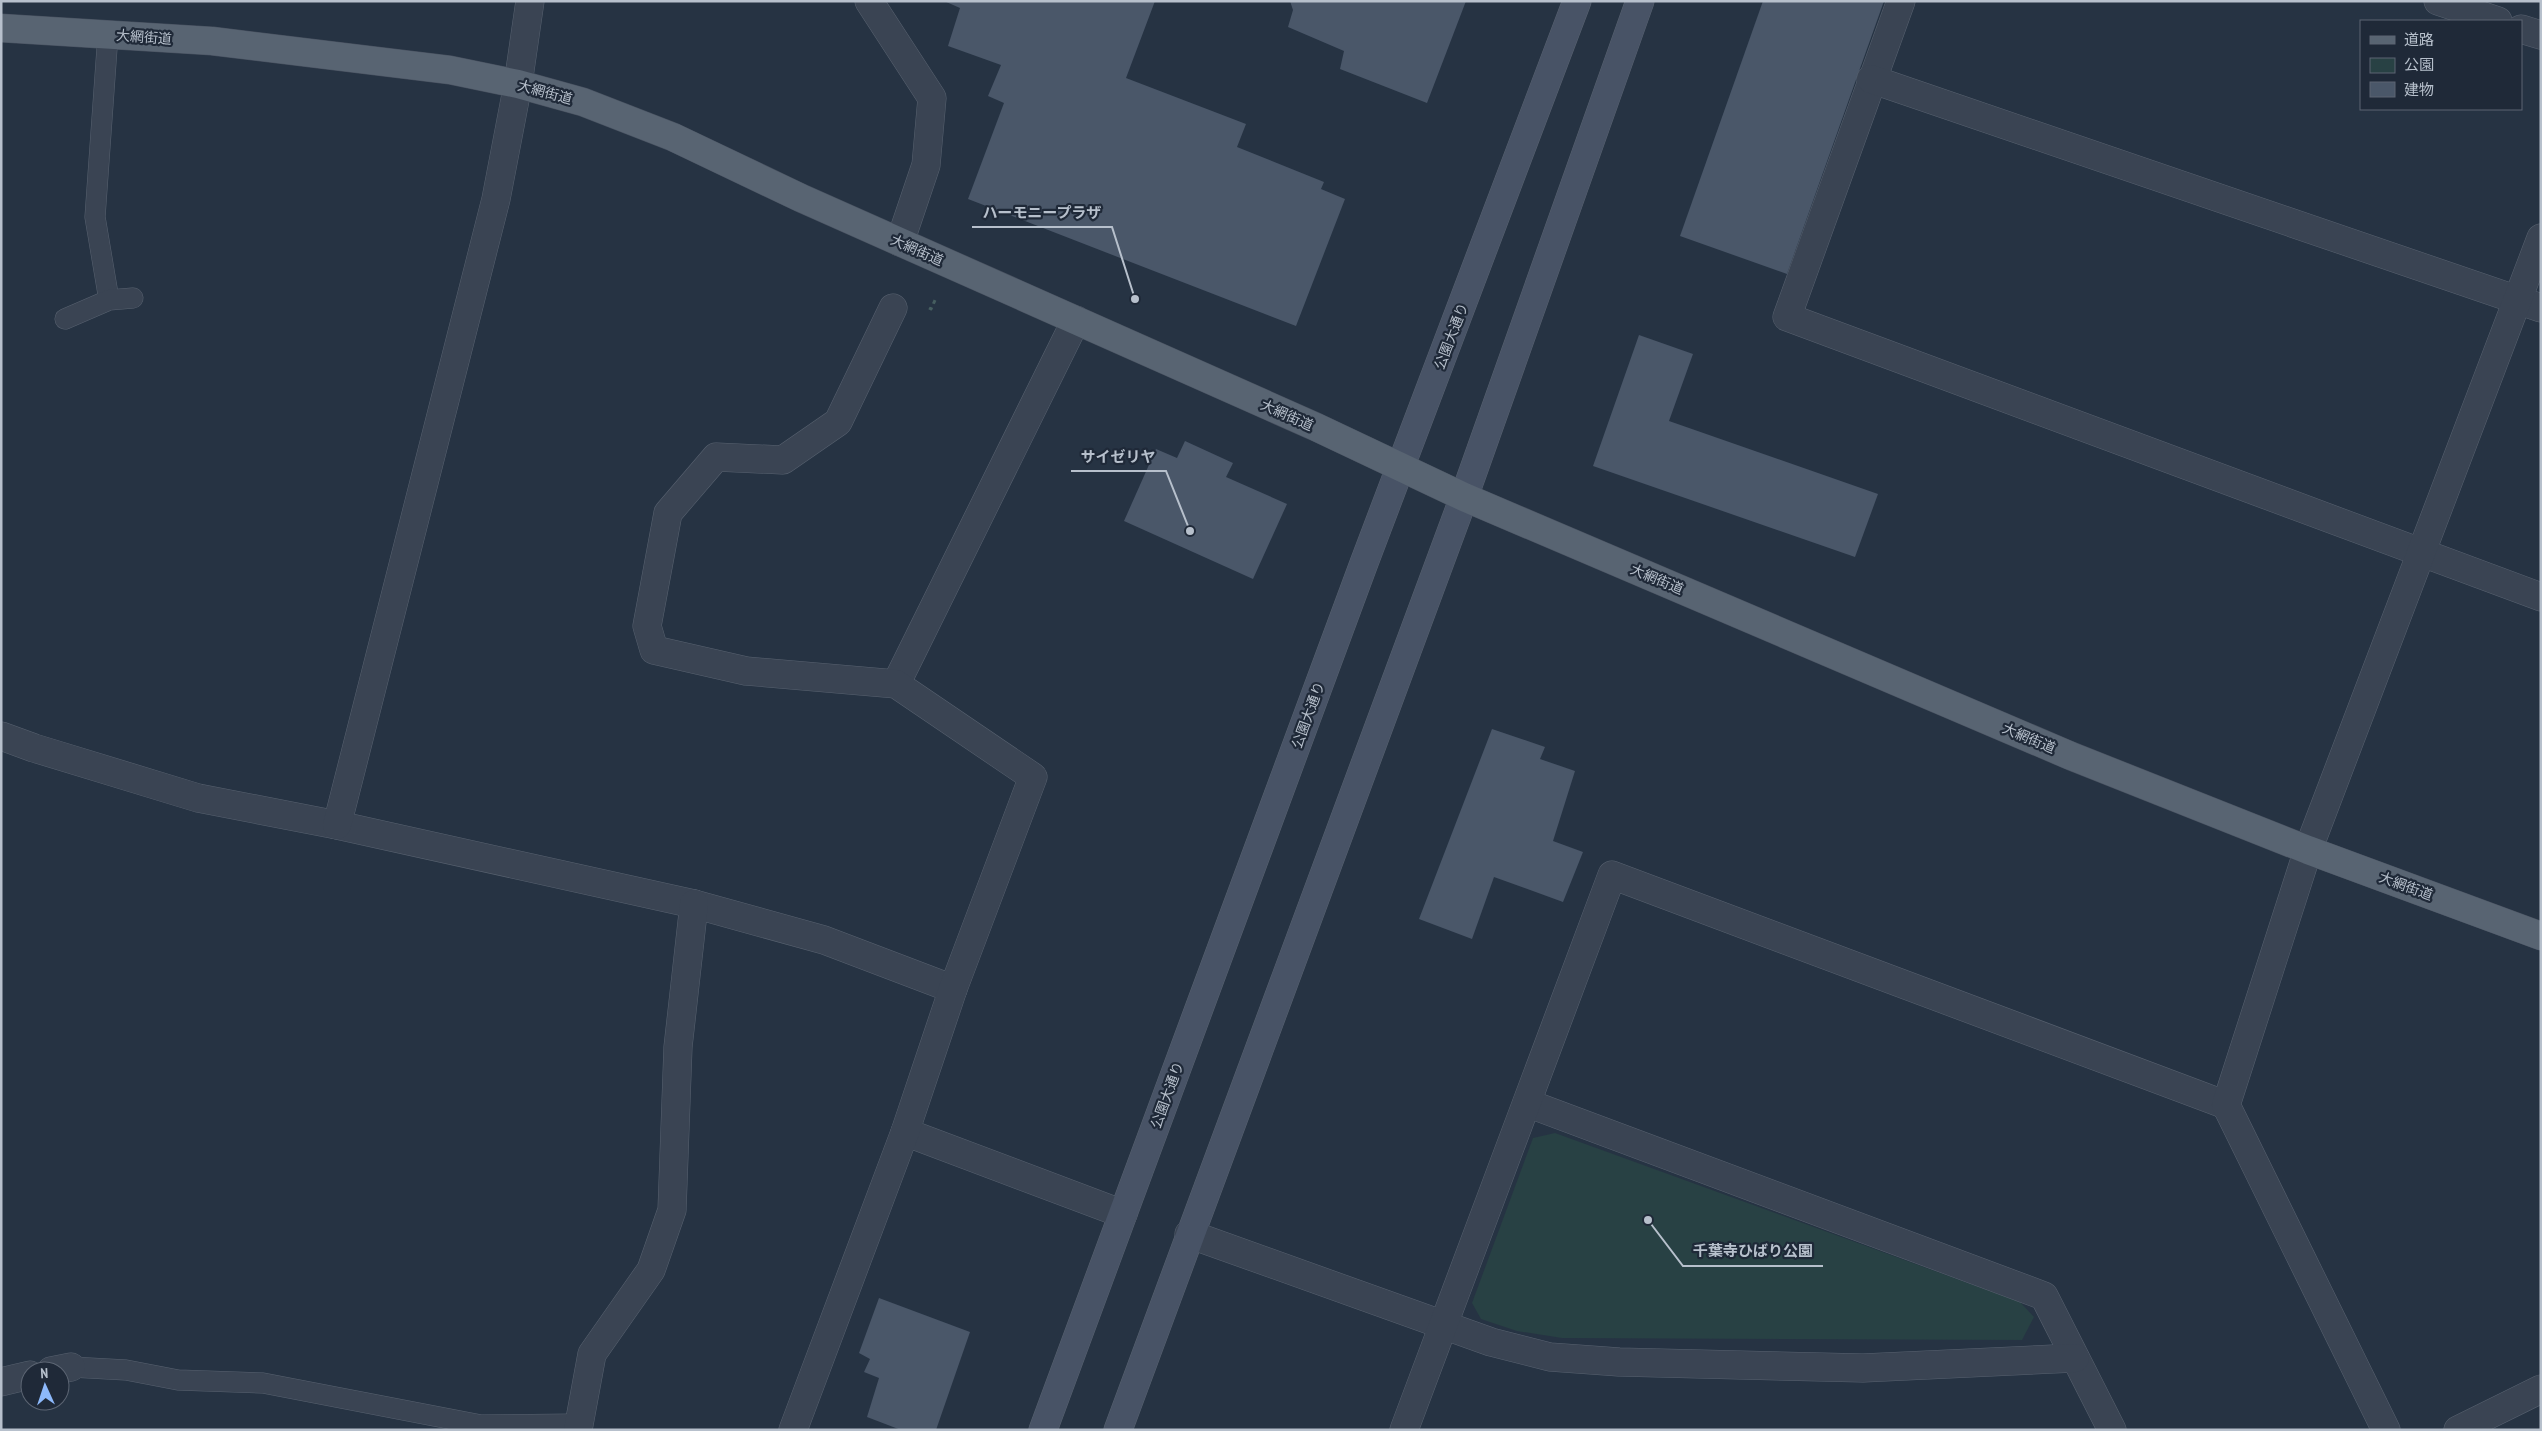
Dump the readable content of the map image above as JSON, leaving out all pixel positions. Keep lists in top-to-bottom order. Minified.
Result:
{"streets":{"main road":["大網街道"],"street":["公園大通り"]},"crossings":[["大網街道","公園大通り"]],"places":["ハーモニープラザ","サイゼリヤ","千葉寺ひばり公園"],"legend":["道路","公園","建物"],"north":"top"}
